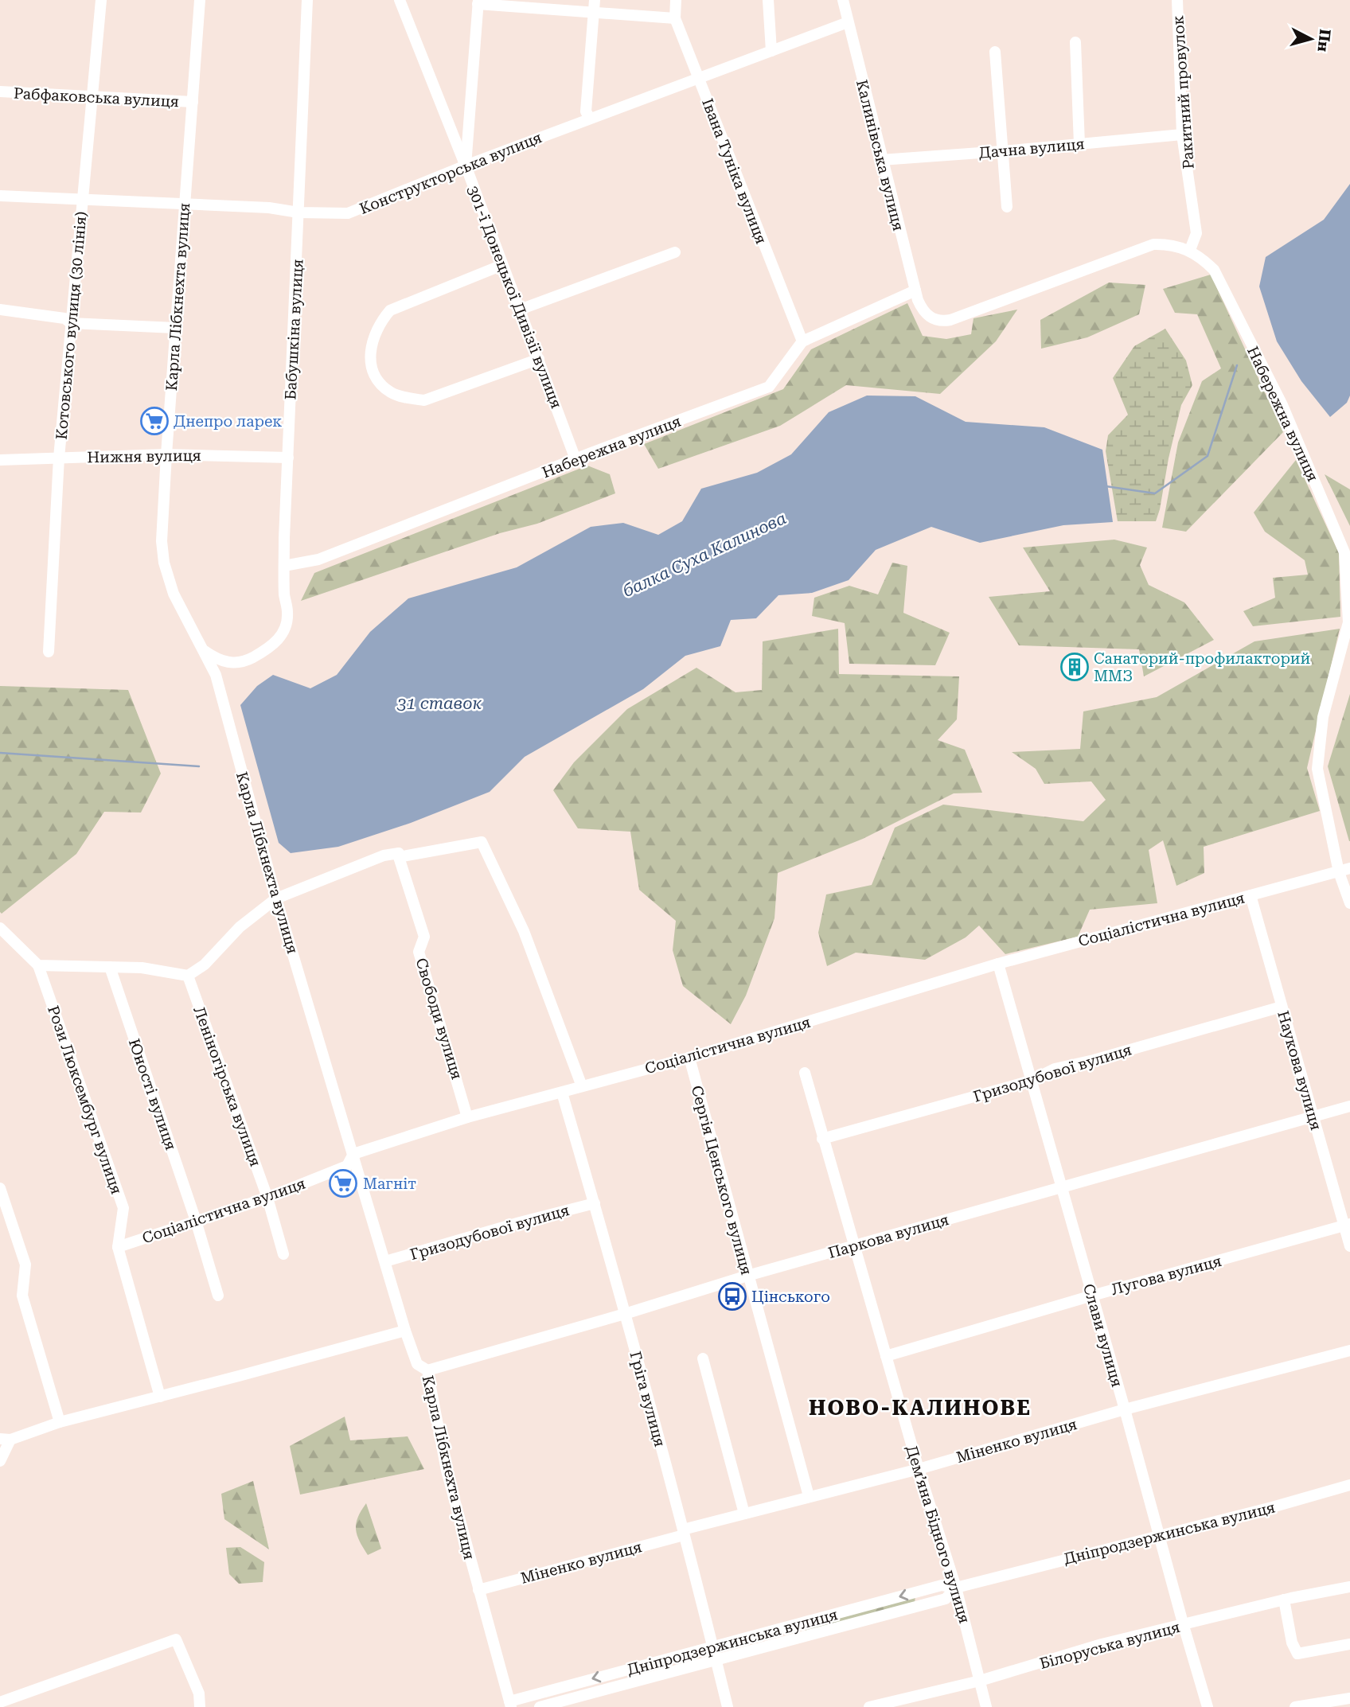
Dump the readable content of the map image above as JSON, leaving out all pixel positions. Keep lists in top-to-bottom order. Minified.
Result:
{"streets":{"street":["Ракитний провулок","Рабфаковська вулиця","Дачна вулиця","Калинівська вулиця","Івана Туніка вулиця","Конструкторська вулиця","Карла Лібкнехта вулиця","301-ї Донецької Дивізії вулиця","Котовського вулиця (30 лiнiя)","Бабушкіна вулиця","Набережна вулиця","Нижня вулиця","Соціалістична вулиця","Свободи вулиця","Наукова вулиця","Гризодубової вулиця","Леніногірська вулиця","Юності вулиця","Рози Люксембург вулиця","Сергія Ценського вулиця","Паркова вулиця","Лугова вулиця","Слави вулиця","Гріга вулиця","Міненко вулиця","Дніпродзержинська вулиця","Дем’яна Бідного вулиця","Білоруська вулиця"]},"crossings":[["Ракитний провулок","Дачна вулиця"],["Ракитний провулок","Набережна вулиця"],["Рабфаковська вулиця","Карла Лібкнехта вулиця"],["Рабфаковська вулиця","Котовського вулиця (30 лiнiя)"],["Дачна вулиця","Калинівська вулиця"],["Калинівська вулиця","Конструкторська вулиця"],["Калинівська вулиця","Набережна вулиця"],["Івана Туніка вулиця","Конструкторська вулиця"],["Івана Туніка вулиця","Набережна вулиця"],["Конструкторська вулиця","Карла Лібкнехта вулиця"],["Конструкторська вулиця","301-ї Донецької Дивізії вулиця"],["Конструкторська вулиця","Котовського вулиця (30 лiнiя)"],["Конструкторська вулиця","Бабушкіна вулиця"],["Карла Лібкнехта вулиця","Бабушкіна вулиця"],["Карла Лібкнехта вулиця","Нижня вулиця"],["Карла Лібкнехта вулиця","Соціалістична вулиця"],["Карла Лібкнехта вулиця","Гризодубової вулиця"],["Карла Лібкнехта вулиця","Паркова вулиця"],["Карла Лібкнехта вулиця","Міненко вулиця"],["Карла Лібкнехта вулиця","Дніпродзержинська вулиця"],["301-ї Донецької Дивізії вулиця","Набережна вулиця"],["Котовського вулиця (30 лiнiя)","Нижня вулиця"],["Бабушкіна вулиця","Набережна вулиця"],["Бабушкіна вулиця","Нижня вулиця"],["Набережна вулиця","Соціалістична вулиця"],["Соціалістична вулиця","Свободи вулиця"],["Соціалістична вулиця","Наукова вулиця"],["Соціалістична вулиця","Леніногірська вулиця"],["Соціалістична вулиця","Юності вулиця"],["Соціалістична вулиця","Рози Люксембург вулиця"],["Соціалістична вулиця","Сергія Ценського вулиця"],["Соціалістична вулиця","Слави вулиця"],["Соціалістична вулиця","Гріга вулиця"],["Наукова вулиця","Гризодубової вулиця"],["Наукова вулиця","Паркова вулиця"],["Наукова вулиця","Лугова вулиця"],["Гризодубової вулиця","Слави вулиця"],["Гризодубової вулиця","Гріга вулиця"],["Гризодубової вулиця","Дем’яна Бідного вулиця"],["Сергія Ценського вулиця","Паркова вулиця"],["Сергія Ценського вулиця","Міненко вулиця"],["Паркова вулиця","Слави вулиця"],["Паркова вулиця","Гріга вулиця"],["Паркова вулиця","Дем’яна Бідного вулиця"],["Лугова вулиця","Слави вулиця"],["Лугова вулиця","Дем’яна Бідного вулиця"],["Слави вулиця","Міненко вулиця"],["Слави вулиця","Дніпродзержинська вулиця"],["Слави вулиця","Білоруська вулиця"],["Гріга вулиця","Міненко вулиця"],["Гріга вулиця","Дніпродзержинська вулиця"],["Міненко вулиця","Дем’яна Бідного вулиця"],["Дніпродзержинська вулиця","Дем’яна Бідного вулиця"],["Дем’яна Бідного вулиця","Білоруська вулиця"]],"districts":["НОВО-КАЛИНОВЕ"],"water":["балка Суха Калинова","31 ставок"],"places":{"supermarket":["Днепро ларек","Магніт"],"building":["Санаторий-профилакторий ММЗ"],"bus stop":["Цінського"]},"north":"right"}
